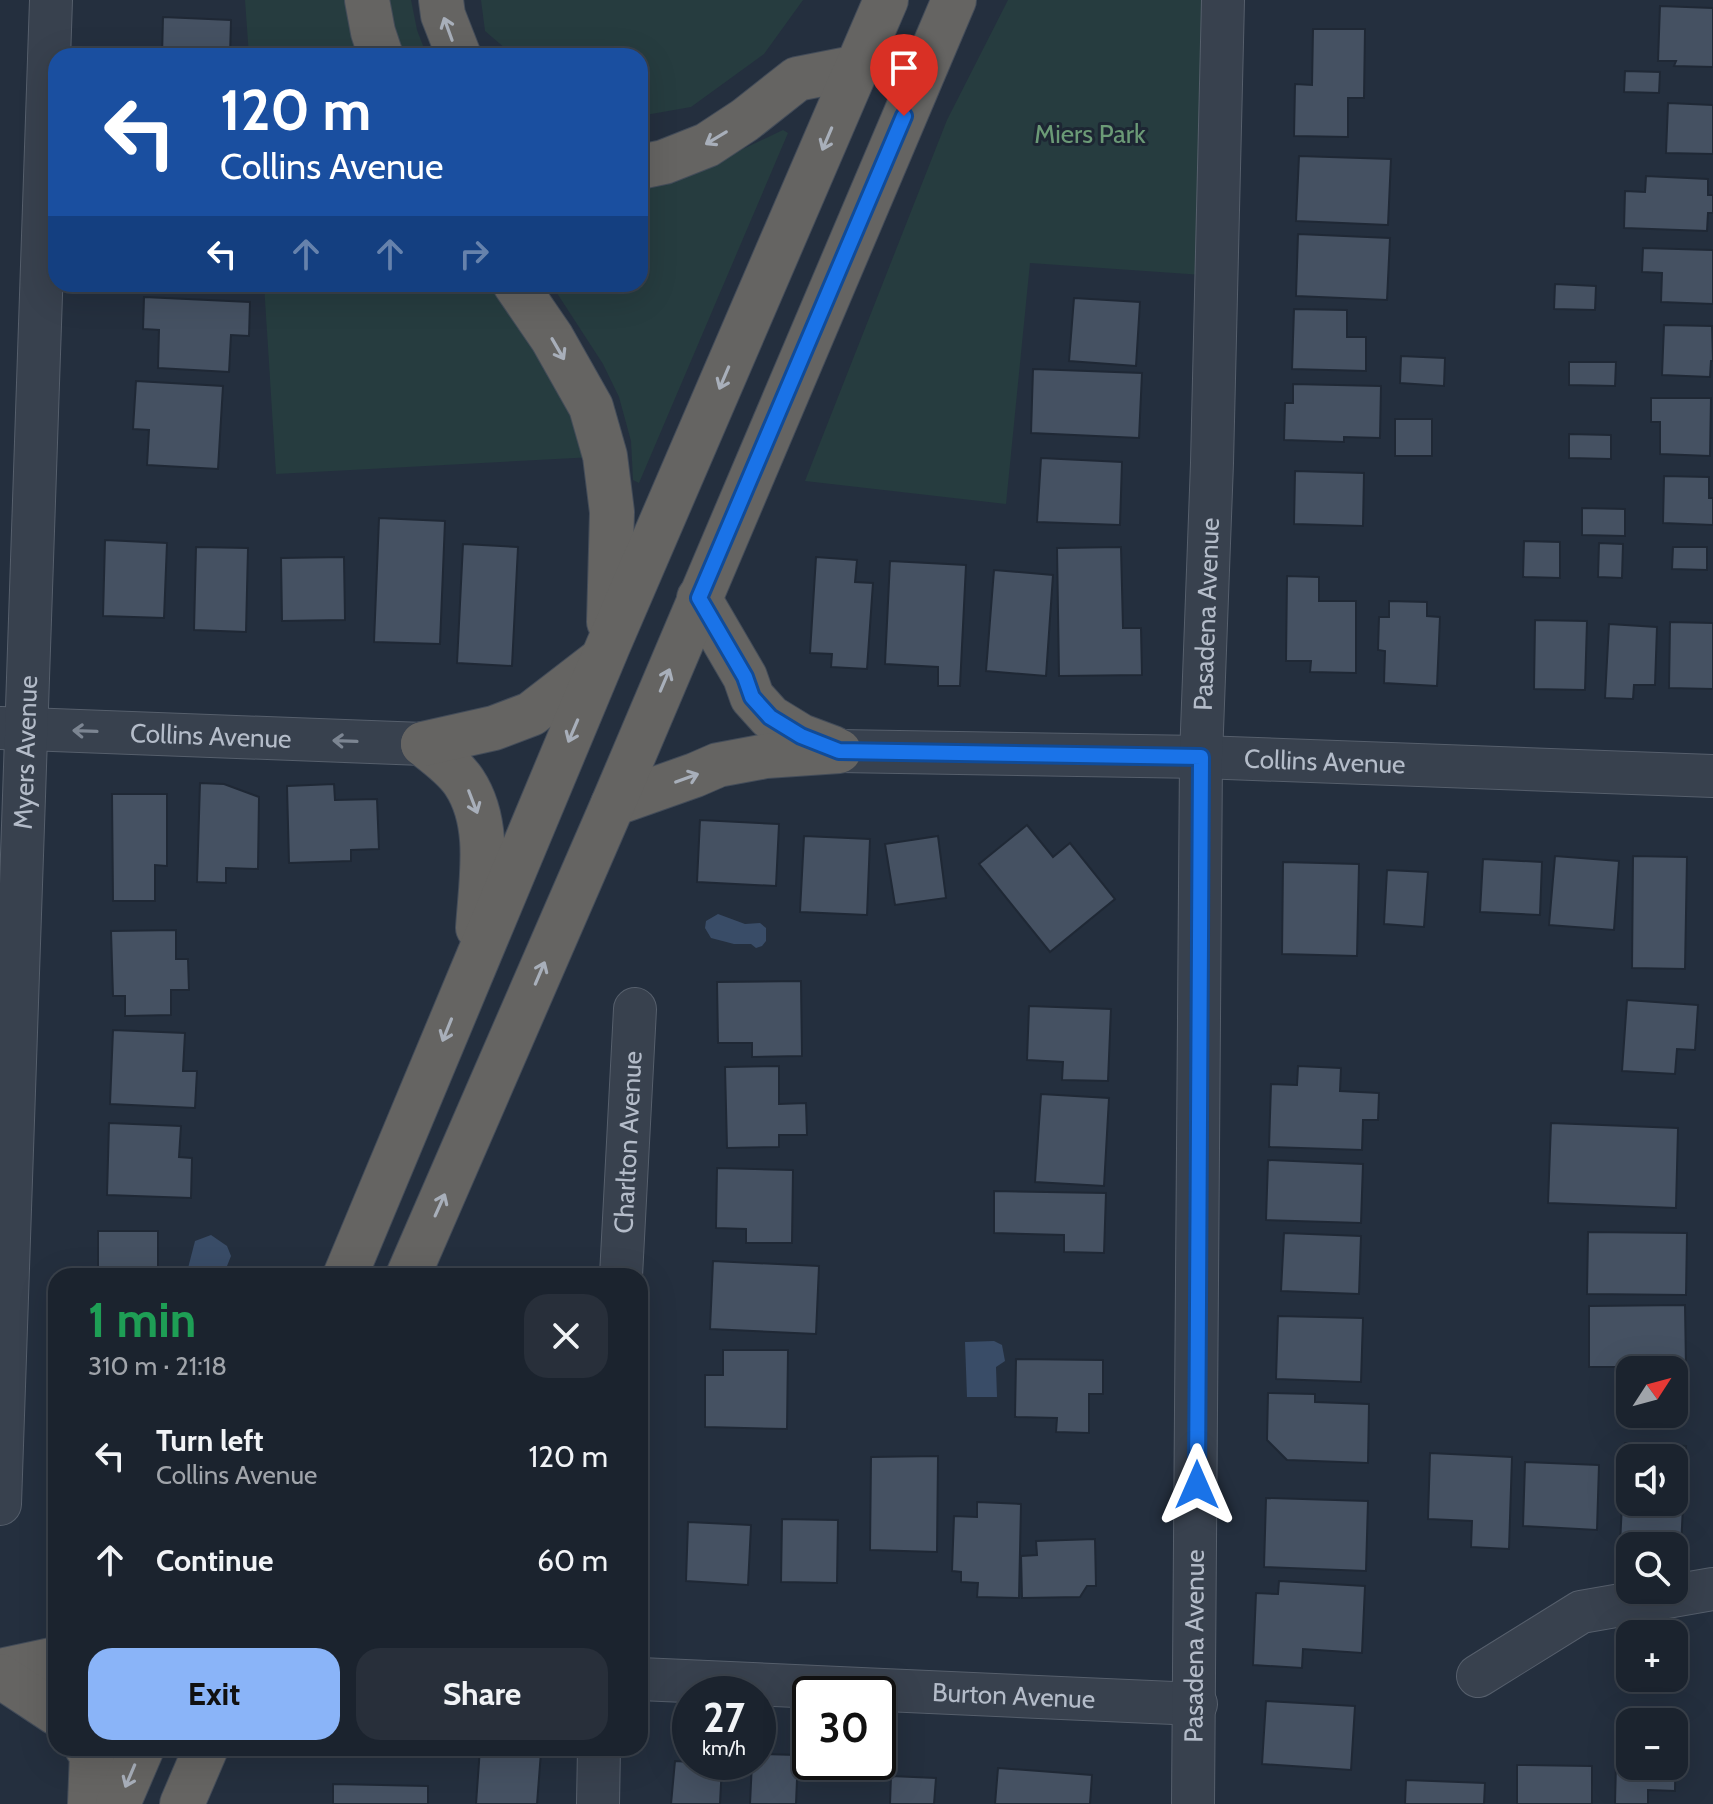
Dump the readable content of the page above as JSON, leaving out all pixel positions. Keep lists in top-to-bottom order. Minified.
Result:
{"streets":{"street":["Pasadena Avenue","Collins Avenue","Myers Avenue","Charlton Avenue","Burton Avenue"]},"crossings":[["Pasadena Avenue","Collins Avenue"],["Pasadena Avenue","Burton Avenue"],["Collins Avenue","Myers Avenue"]],"parks":["Miers Park"],"north":"top right","page":{"turn":["120 m","Collins Avenue"],"heading":["1 min","310 m · 21:18"],"map_buttons":["+","−"],"list":[{"name":"Turn left","note":"Collins Avenue","value":"120 m"},{"name":"Continue","value":"60 m"}],"buttons":["Exit","Share"],"speed":"27 km/h","limit":"30"}}
